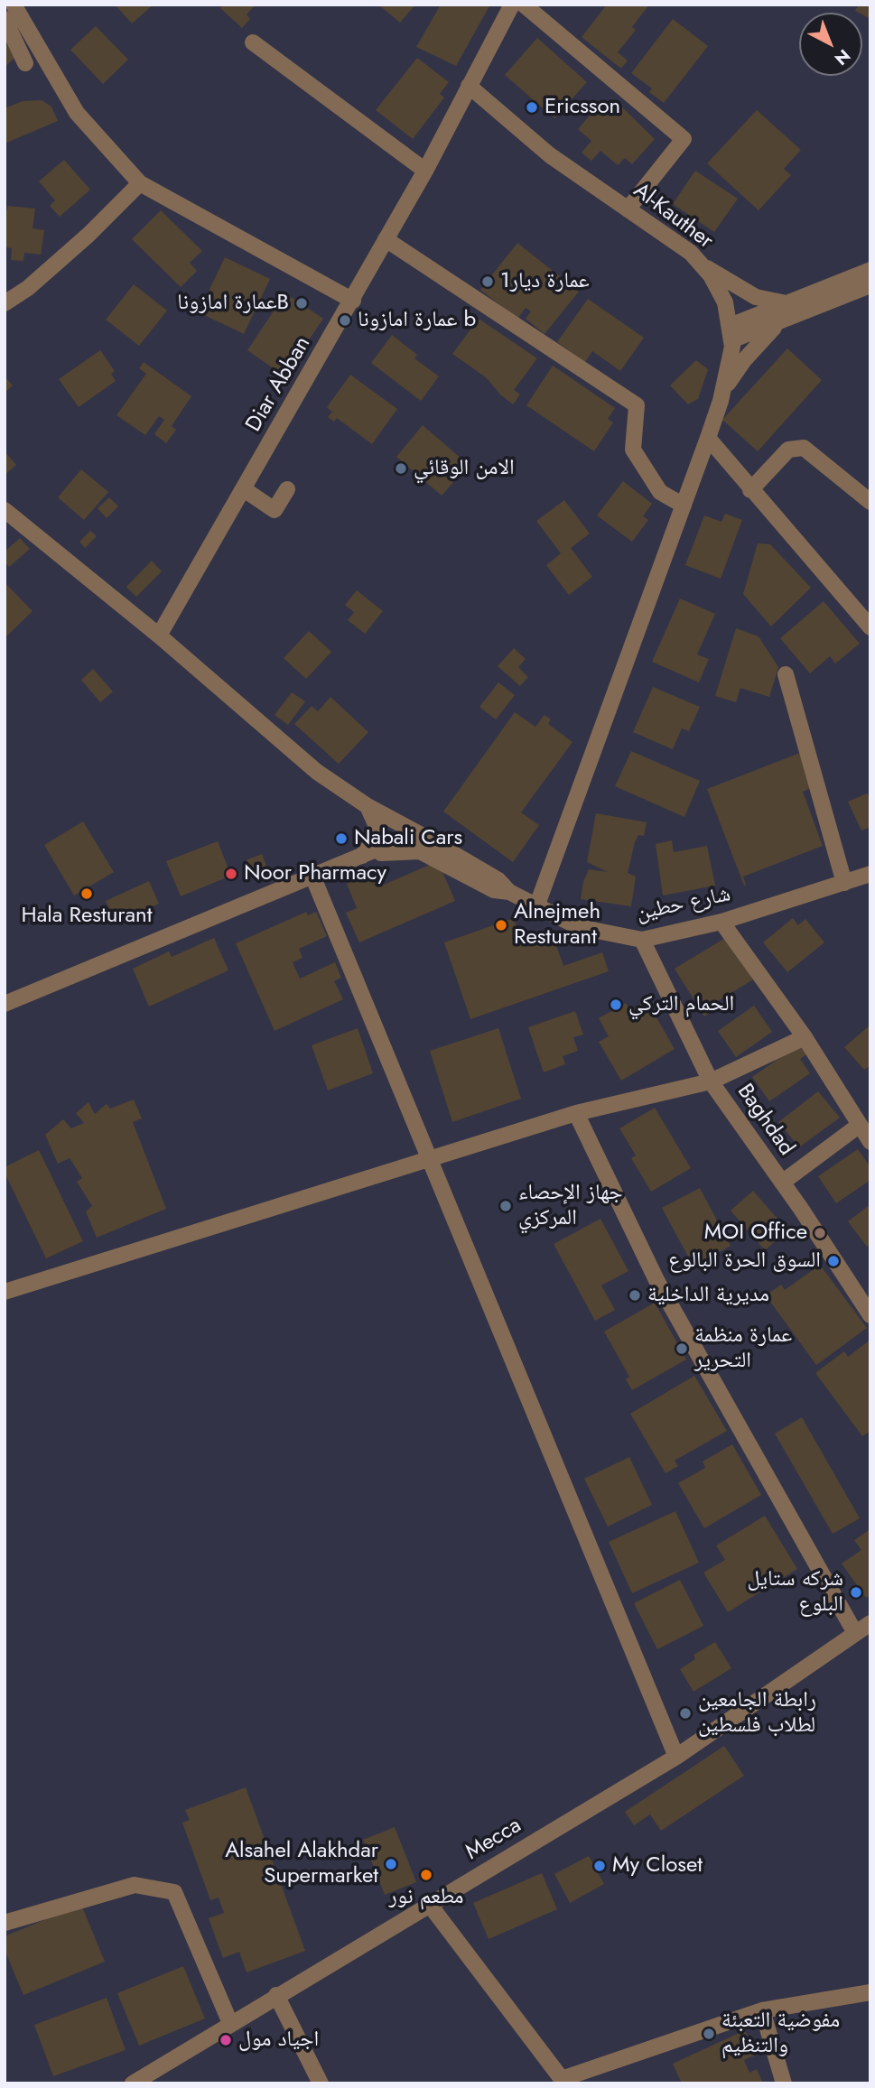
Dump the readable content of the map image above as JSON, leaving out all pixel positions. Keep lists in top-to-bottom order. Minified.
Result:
{"streets":{"street":["Al-Kauther","Diar Abban","شارع حطين","Baghdad","Mecca"]},"crossings":[["Al-Kauther","Diar Abban"],["Al-Kauther","شارع حطين"],["شارع حطين","Baghdad"]],"places":["Ericsson","عمارة ديار1","عمارة امازوناB","عمارة امازونا b","الامن الوقائي","Nabali Cars","Noor Pharmacy","Hala Resturant","Alnejmeh Resturant","الحمام التركي","جهاز الإحصاء المركزي","MOI Office","السوق الحرة البالوع","مديرية الداخلية","عمارة منظمة التحرير","شركه ستايل البلوع","رابطة الجامعين لطلاب فلسطين","Alsahel Alakhdar Supermarket","My Closet","مطعم نور","مفوضية التعبئة والتنظيم","اجياد مول"],"north":"bottom right"}
